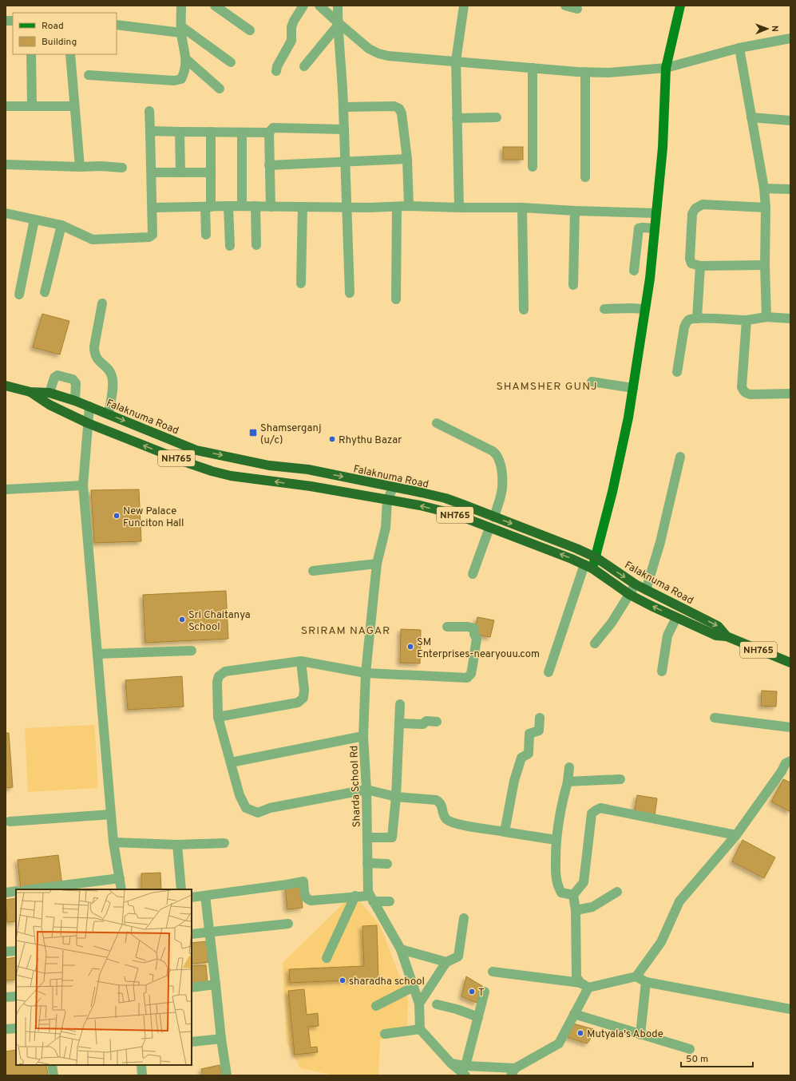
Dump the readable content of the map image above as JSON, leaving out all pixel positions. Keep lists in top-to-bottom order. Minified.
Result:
{"streets":{"highway":["Falaknuma Road","NH765"],"street":["Sharda School Rd"]},"crossings":[["Falaknuma Road","Sharda School Rd"]],"districts":["SHAMSHER GUNJ","SRIRAM NAGAR"],"places":{"transit":["Shamserganj (u/c)"],"other":["Rhythu Bazar","New Palace Funciton Hall","Sri Chaitanya School","SM Enterprises-nearyouu.com","sharadha school","T","Mutyala's Abode"]},"legend":["Road","Building"],"scale_bar":"50 m","north":"right"}
